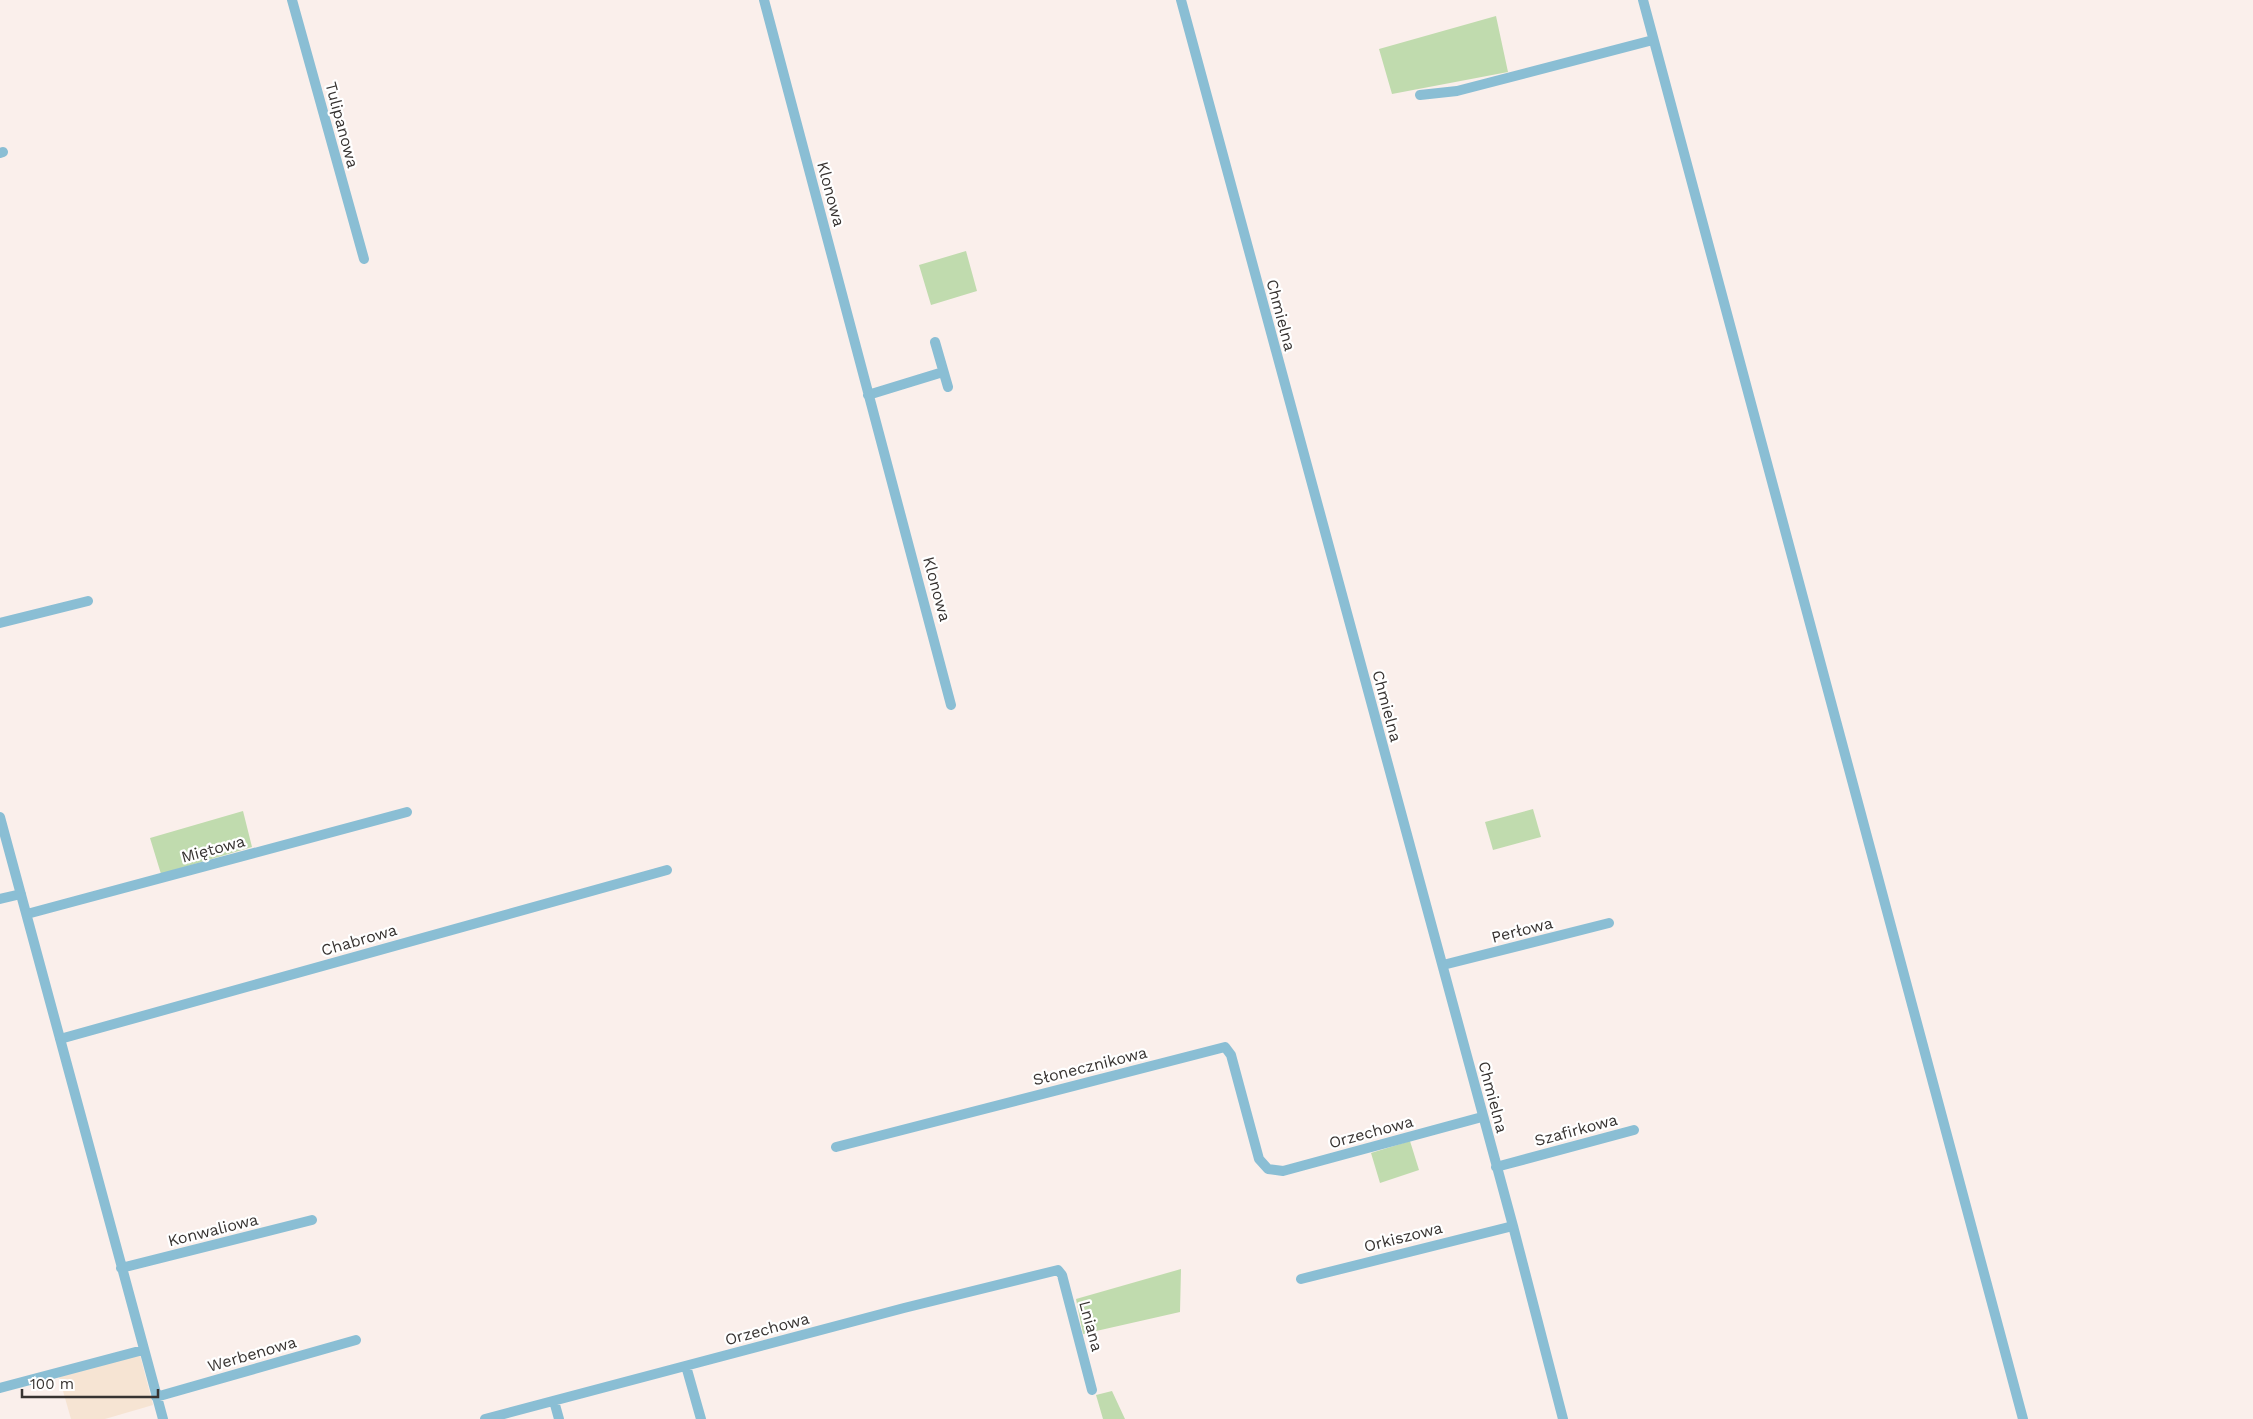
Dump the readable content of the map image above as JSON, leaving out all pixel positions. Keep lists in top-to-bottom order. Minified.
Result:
{"streets":{"street":["Tulipanowa","Klonowa","Chmielna","Miętowa","Perłowa","Chabrowa","Słonecznikowa","Szafirkowa","Orzechowa","Konwaliowa","Orkiszowa","Lniana","Werbenowa"]},"crossings":[["Chmielna","Perłowa"],["Chmielna","Szafirkowa"],["Chmielna","Orzechowa"],["Chmielna","Orkiszowa"],["Słonecznikowa","Orzechowa"],["Orzechowa","Lniana"]],"scale_bar":"100 m"}
